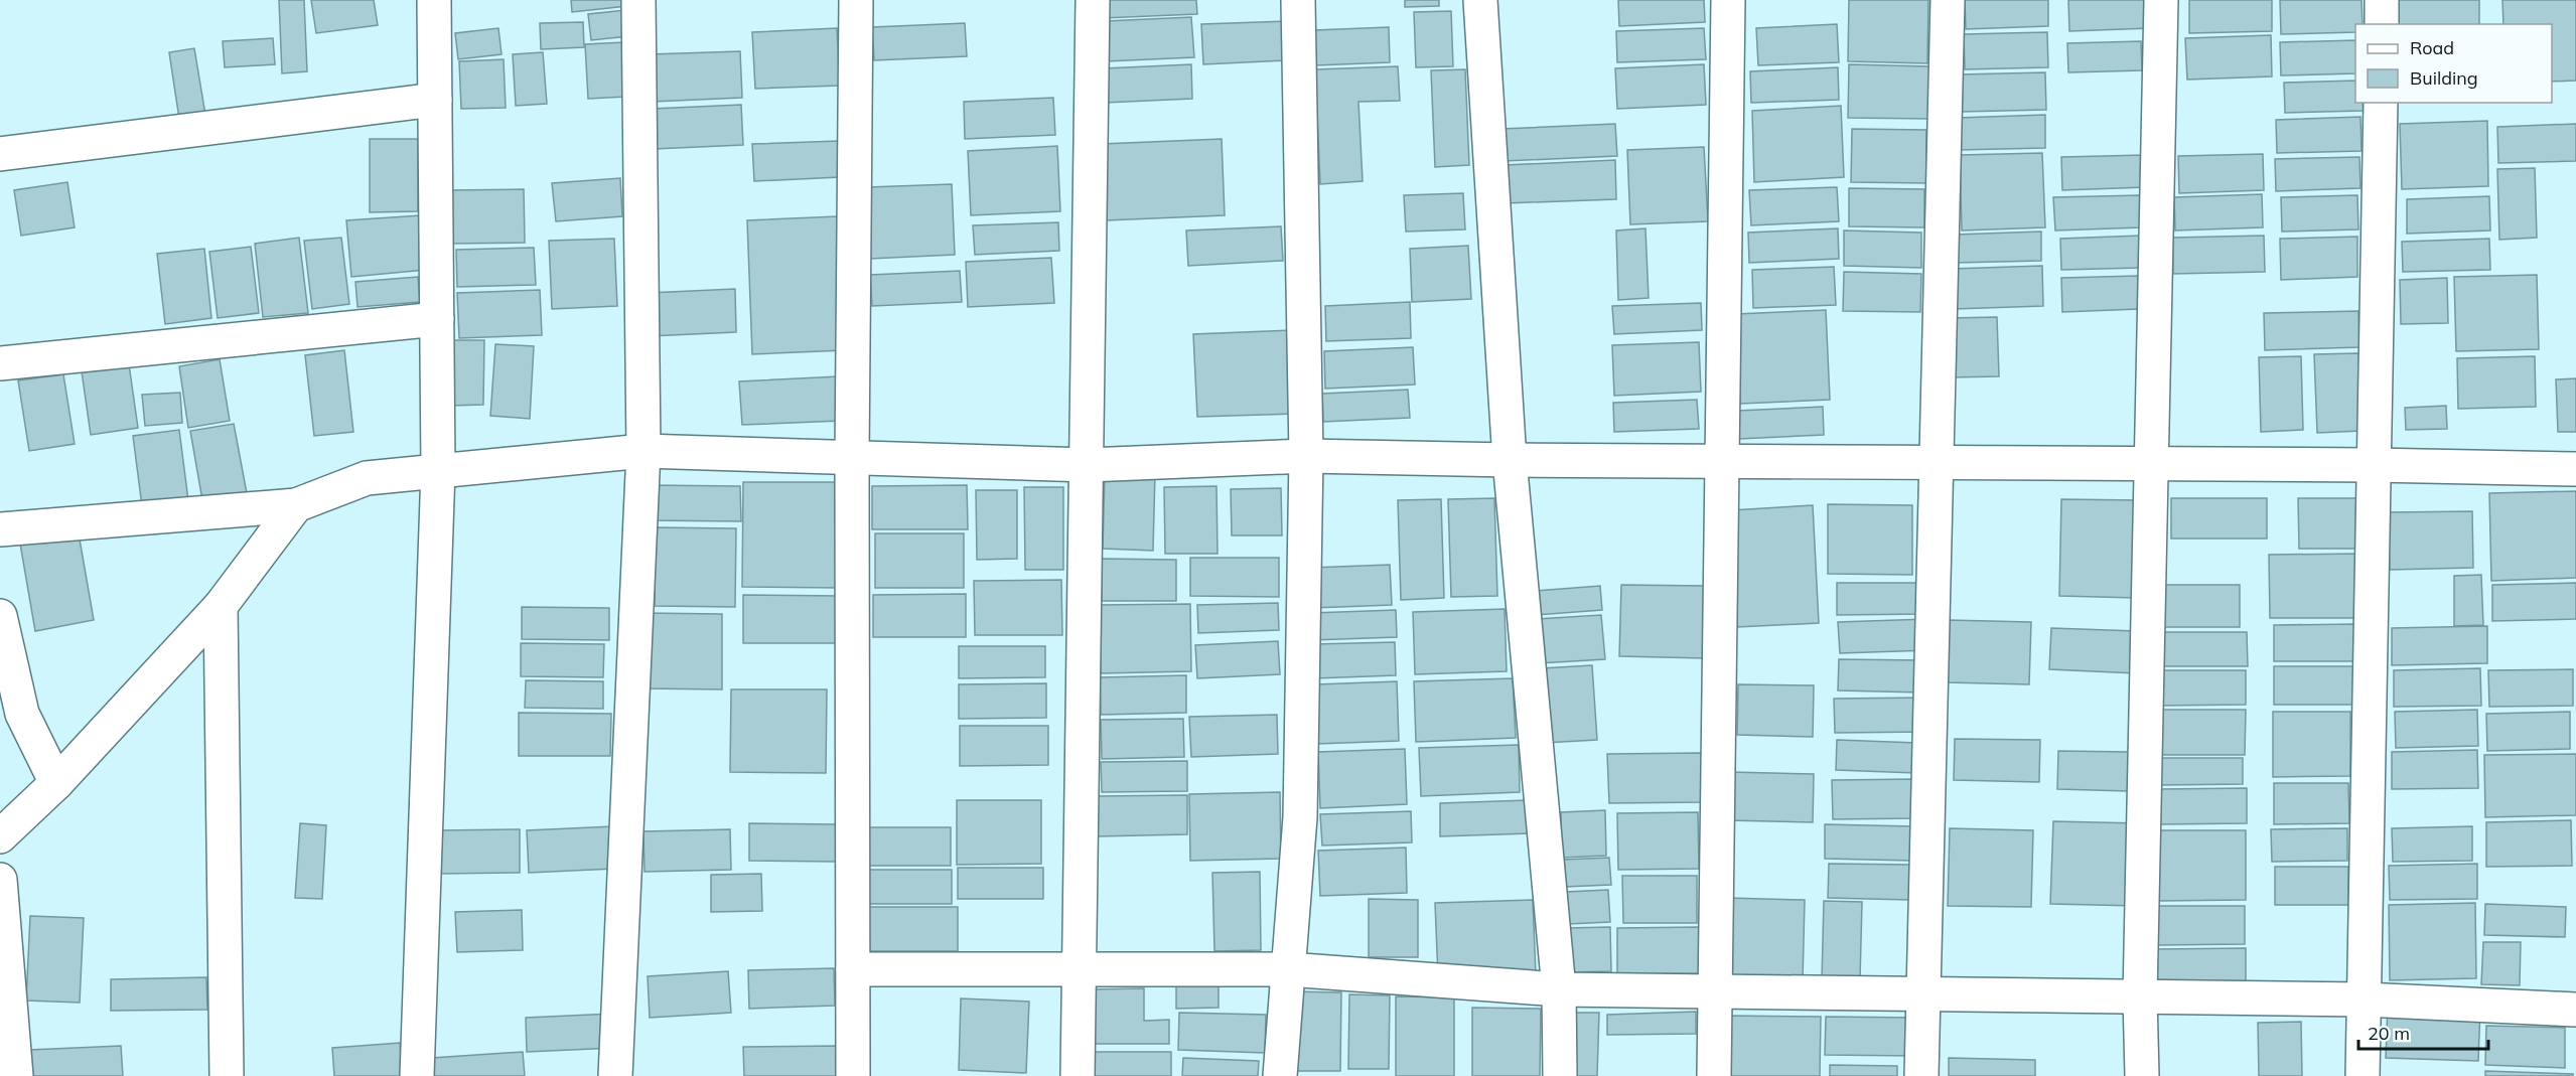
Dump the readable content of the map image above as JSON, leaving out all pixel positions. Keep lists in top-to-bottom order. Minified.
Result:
{"legend":["Road","Building"],"scale_bar":"20 m"}
